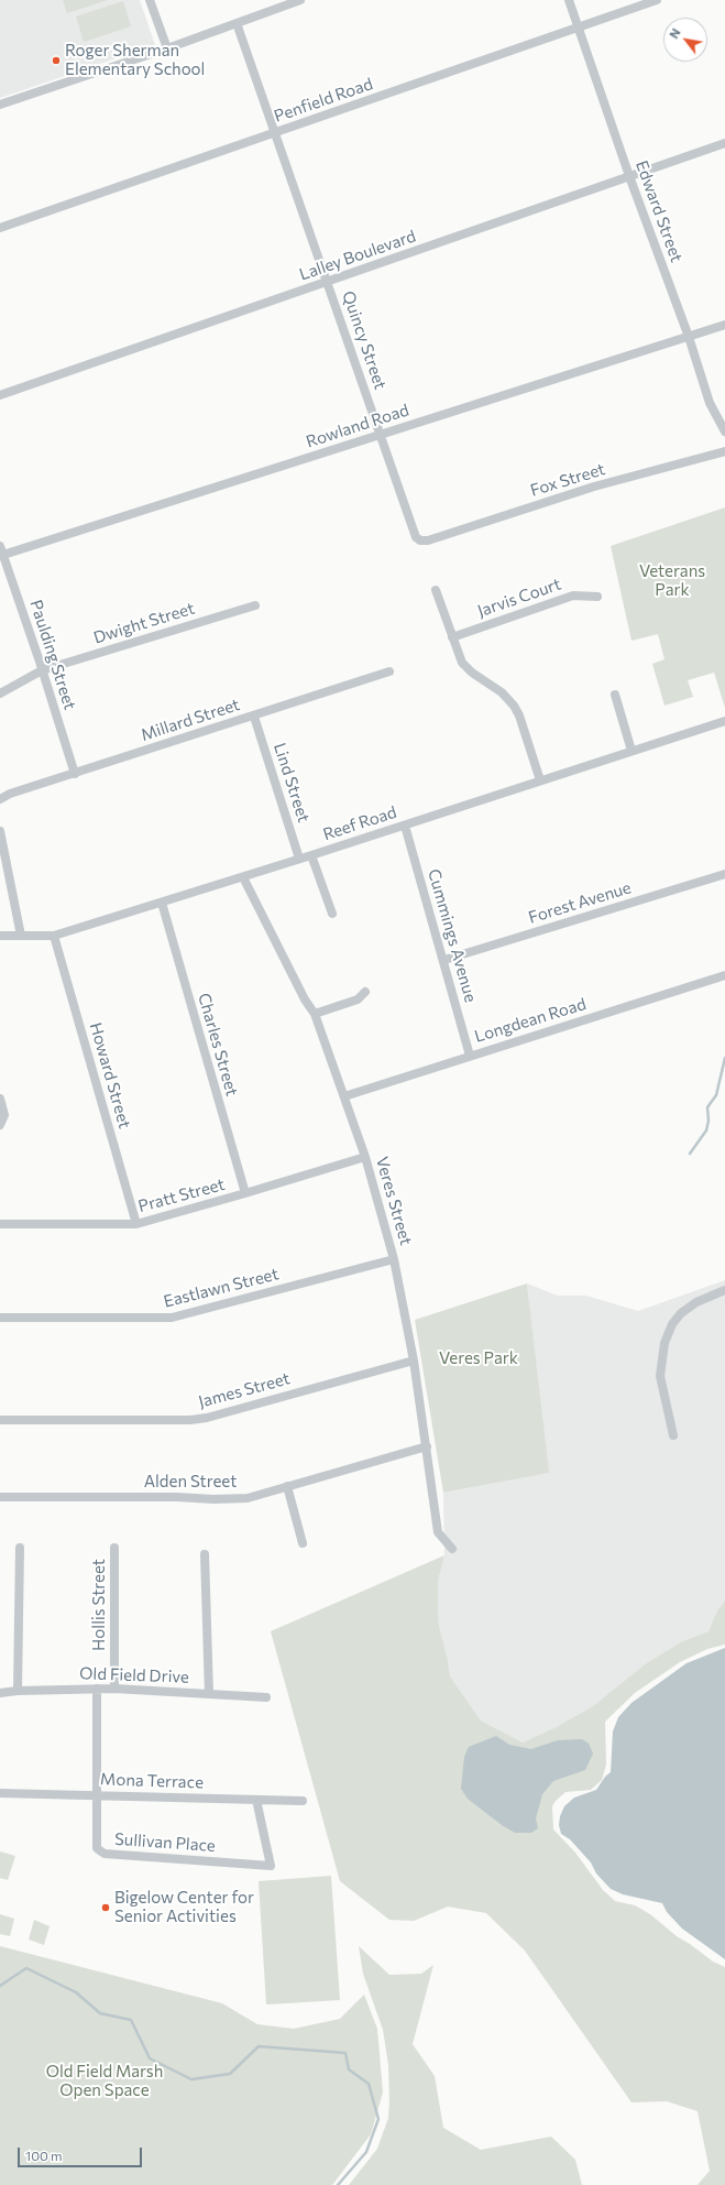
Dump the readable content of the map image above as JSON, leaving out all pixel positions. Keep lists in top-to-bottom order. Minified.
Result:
{"streets":{"street":["Penfield Road","Edward Street","Lalley Boulevard","Quincy Street","Rowland Road","Fox Street","Jarvis Court","Dwight Street","Paulding Street","Millard Street","Lind Street","Reef Road","Forest Avenue","Cummings Avenue","Longdean Road","Charles Street","Howard Street","Pratt Street","Veres Street","Eastlawn Street","James Street","Alden Street","Hollis Street","Old Field Drive","Mona Terrace","Sullivan Place"]},"crossings":[["Penfield Road","Edward Street"],["Penfield Road","Quincy Street"],["Edward Street","Lalley Boulevard"],["Edward Street","Rowland Road"],["Lalley Boulevard","Quincy Street"],["Quincy Street","Rowland Road"],["Quincy Street","Fox Street"],["Rowland Road","Paulding Street"],["Dwight Street","Paulding Street"],["Paulding Street","Millard Street"],["Millard Street","Lind Street"],["Lind Street","Reef Road"],["Reef Road","Cummings Avenue"],["Reef Road","Charles Street"],["Reef Road","Howard Street"],["Reef Road","Veres Street"],["Forest Avenue","Cummings Avenue"],["Cummings Avenue","Longdean Road"],["Longdean Road","Veres Street"],["Charles Street","Pratt Street"],["Howard Street","Pratt Street"],["Pratt Street","Veres Street"],["Veres Street","Eastlawn Street"],["Veres Street","James Street"],["Veres Street","Alden Street"],["Hollis Street","Old Field Drive"],["Old Field Drive","Sullivan Place"],["Mona Terrace","Sullivan Place"]],"parks":["Veterans Park","Veres Park","Old Field Marsh Open Space"],"places":["Roger Sherman Elementary School","Bigelow Center for Senior Activities"],"scale_bar":"100 m","north":"top left"}
